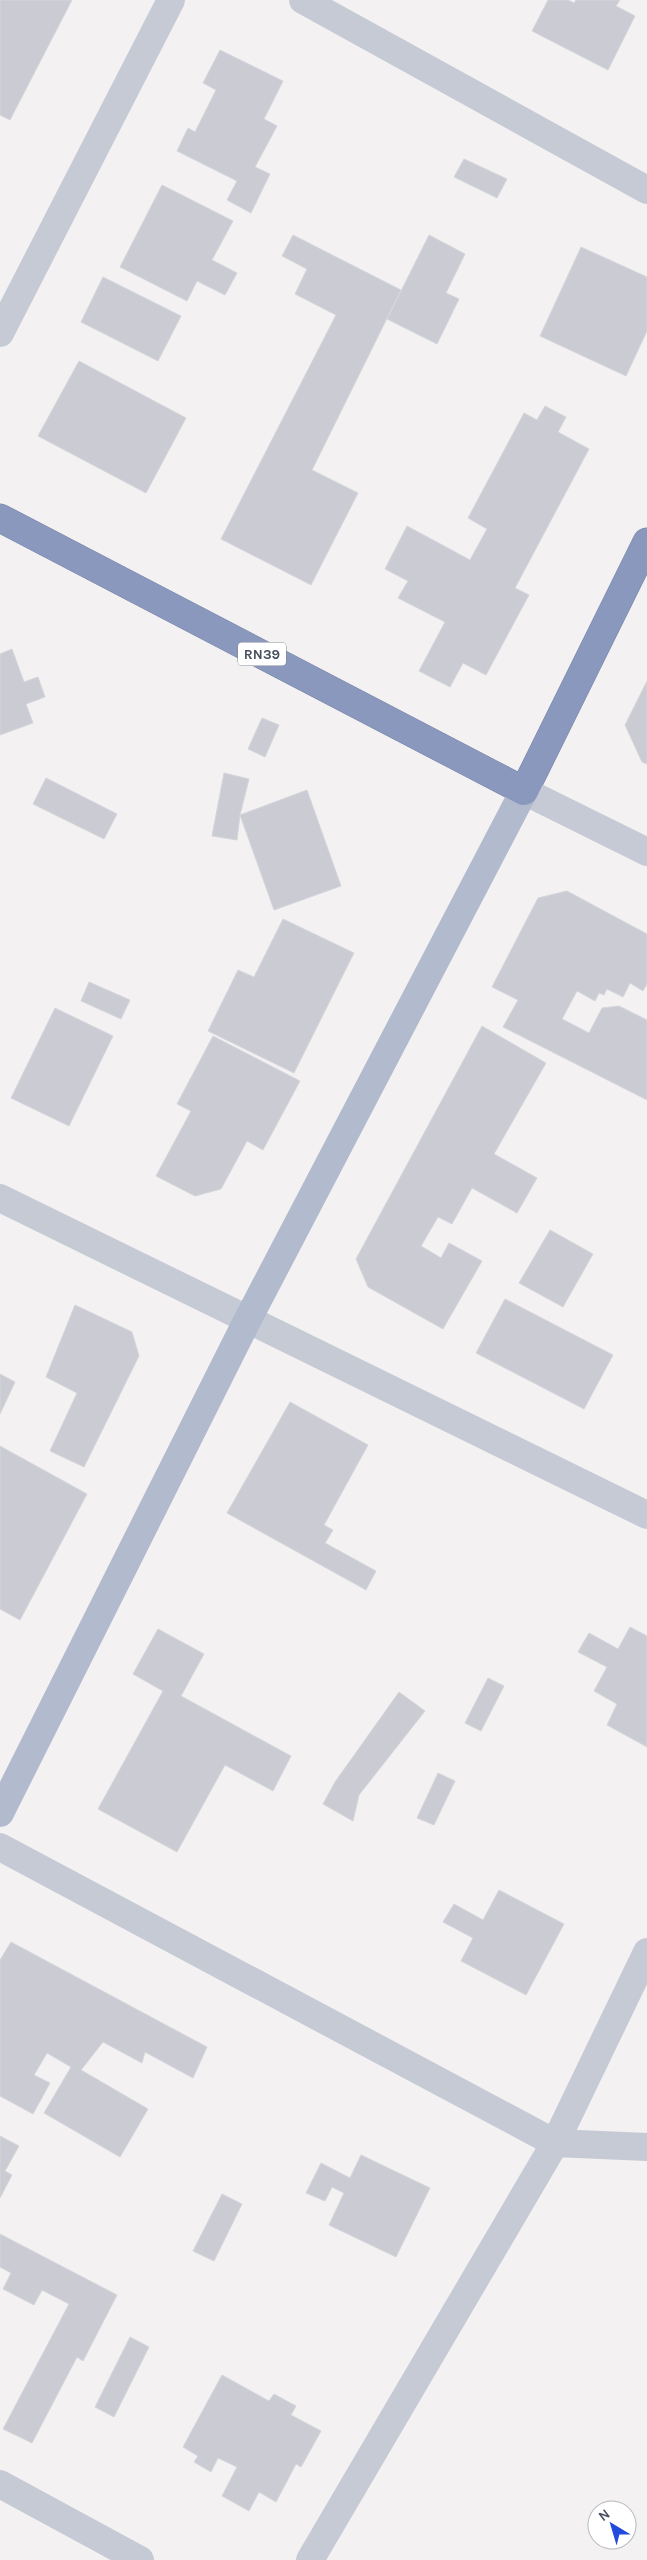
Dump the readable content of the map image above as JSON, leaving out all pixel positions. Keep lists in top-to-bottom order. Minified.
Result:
{"streets":{"highway":["RN39"]},"north":"top left"}
